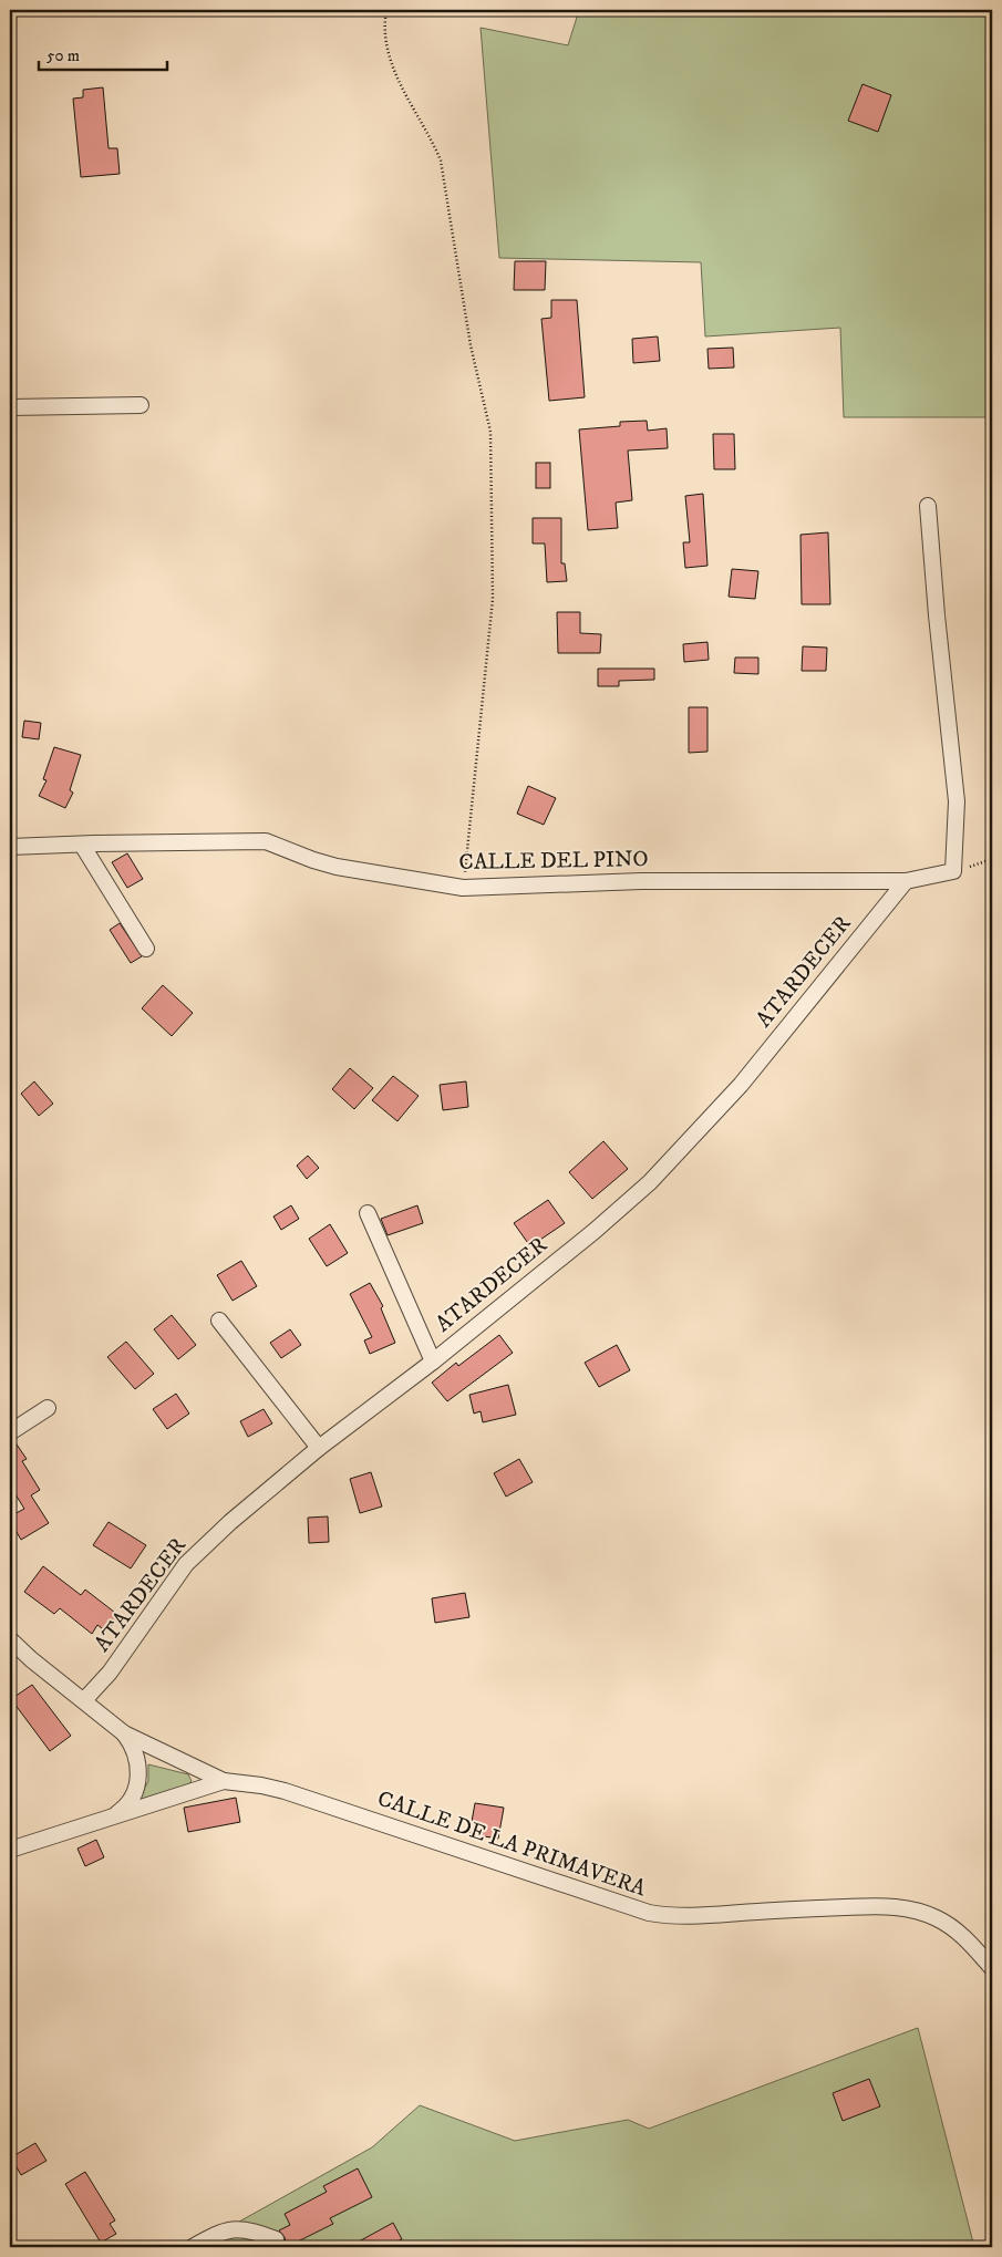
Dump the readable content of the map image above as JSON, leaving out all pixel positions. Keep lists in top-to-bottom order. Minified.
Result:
{"streets":{"street":["CALLE DEL PINO","ATARDECER","CALLE DE LA PRIMAVERA"]},"crossings":[["CALLE DEL PINO","ATARDECER"]],"scale_bar":"50 m"}
